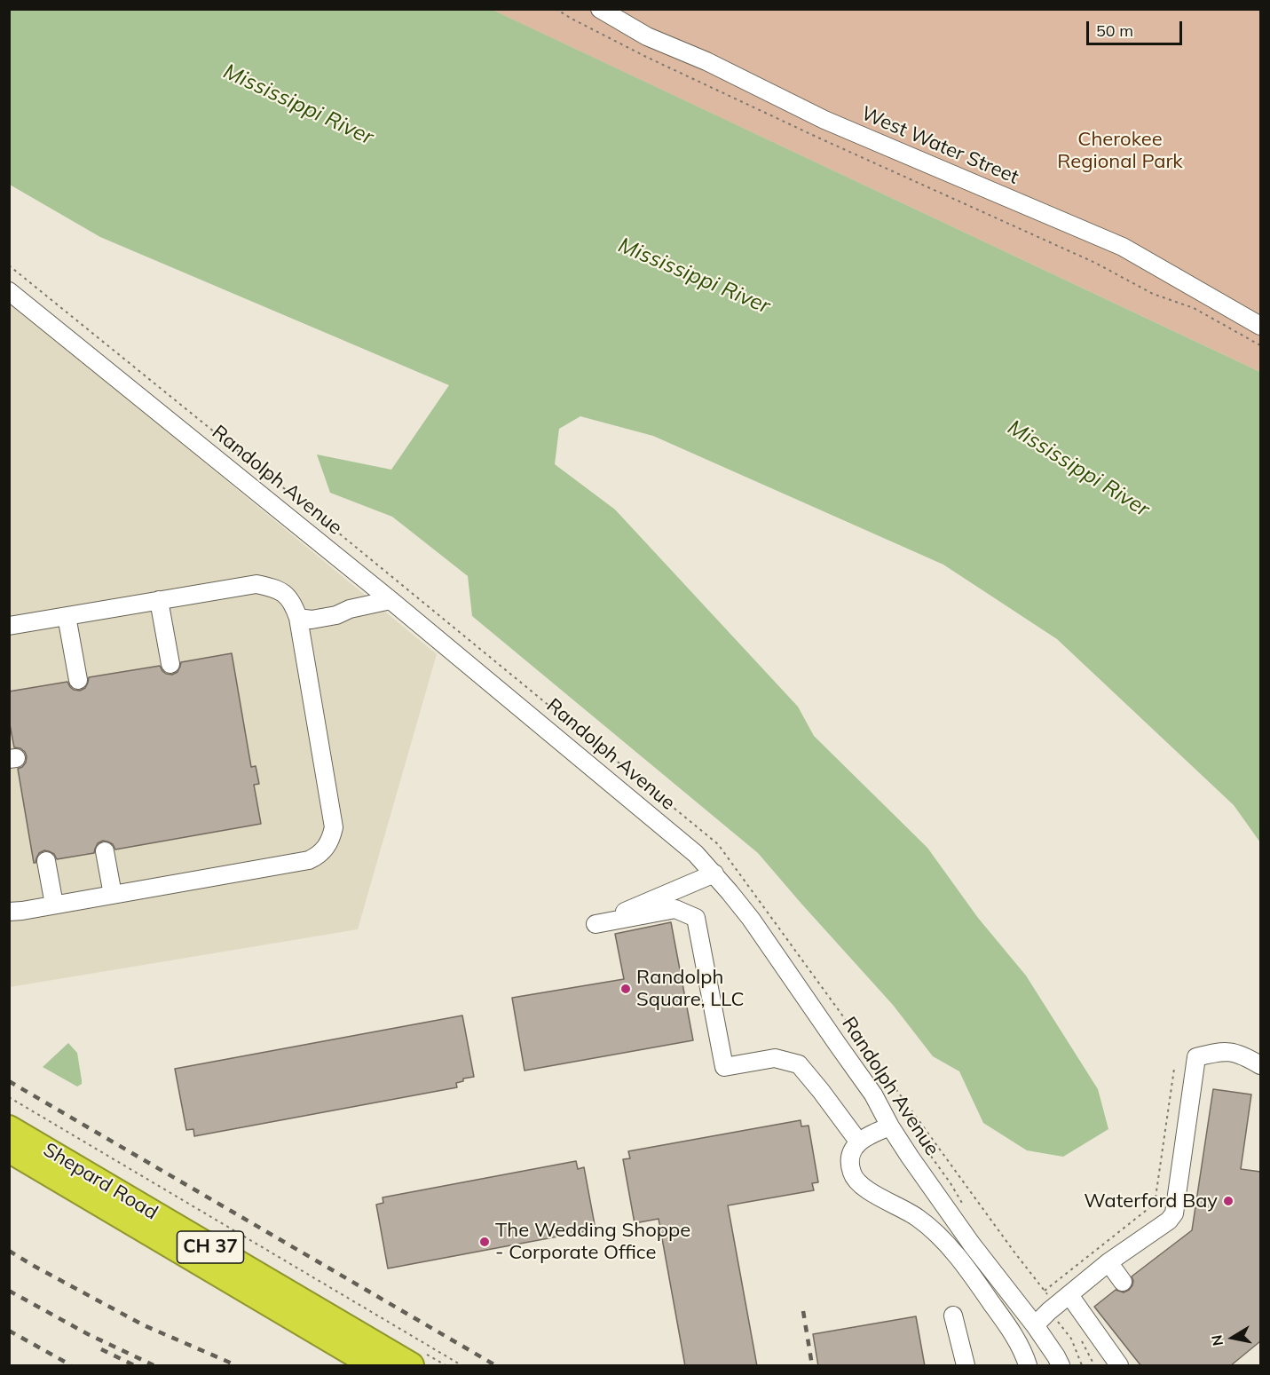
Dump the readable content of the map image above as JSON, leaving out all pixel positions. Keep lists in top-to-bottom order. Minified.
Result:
{"streets":{"highway":["Shepard Road","CH 37"],"street":["West Water Street","Randolph Avenue"]},"water":["Mississippi River"],"parks":["Cherokee Regional Park"],"places":["Randolph Square, LLC","Waterford Bay","The Wedding Shoppe - Corporate Office"],"scale_bar":"50 m","north":"left"}
